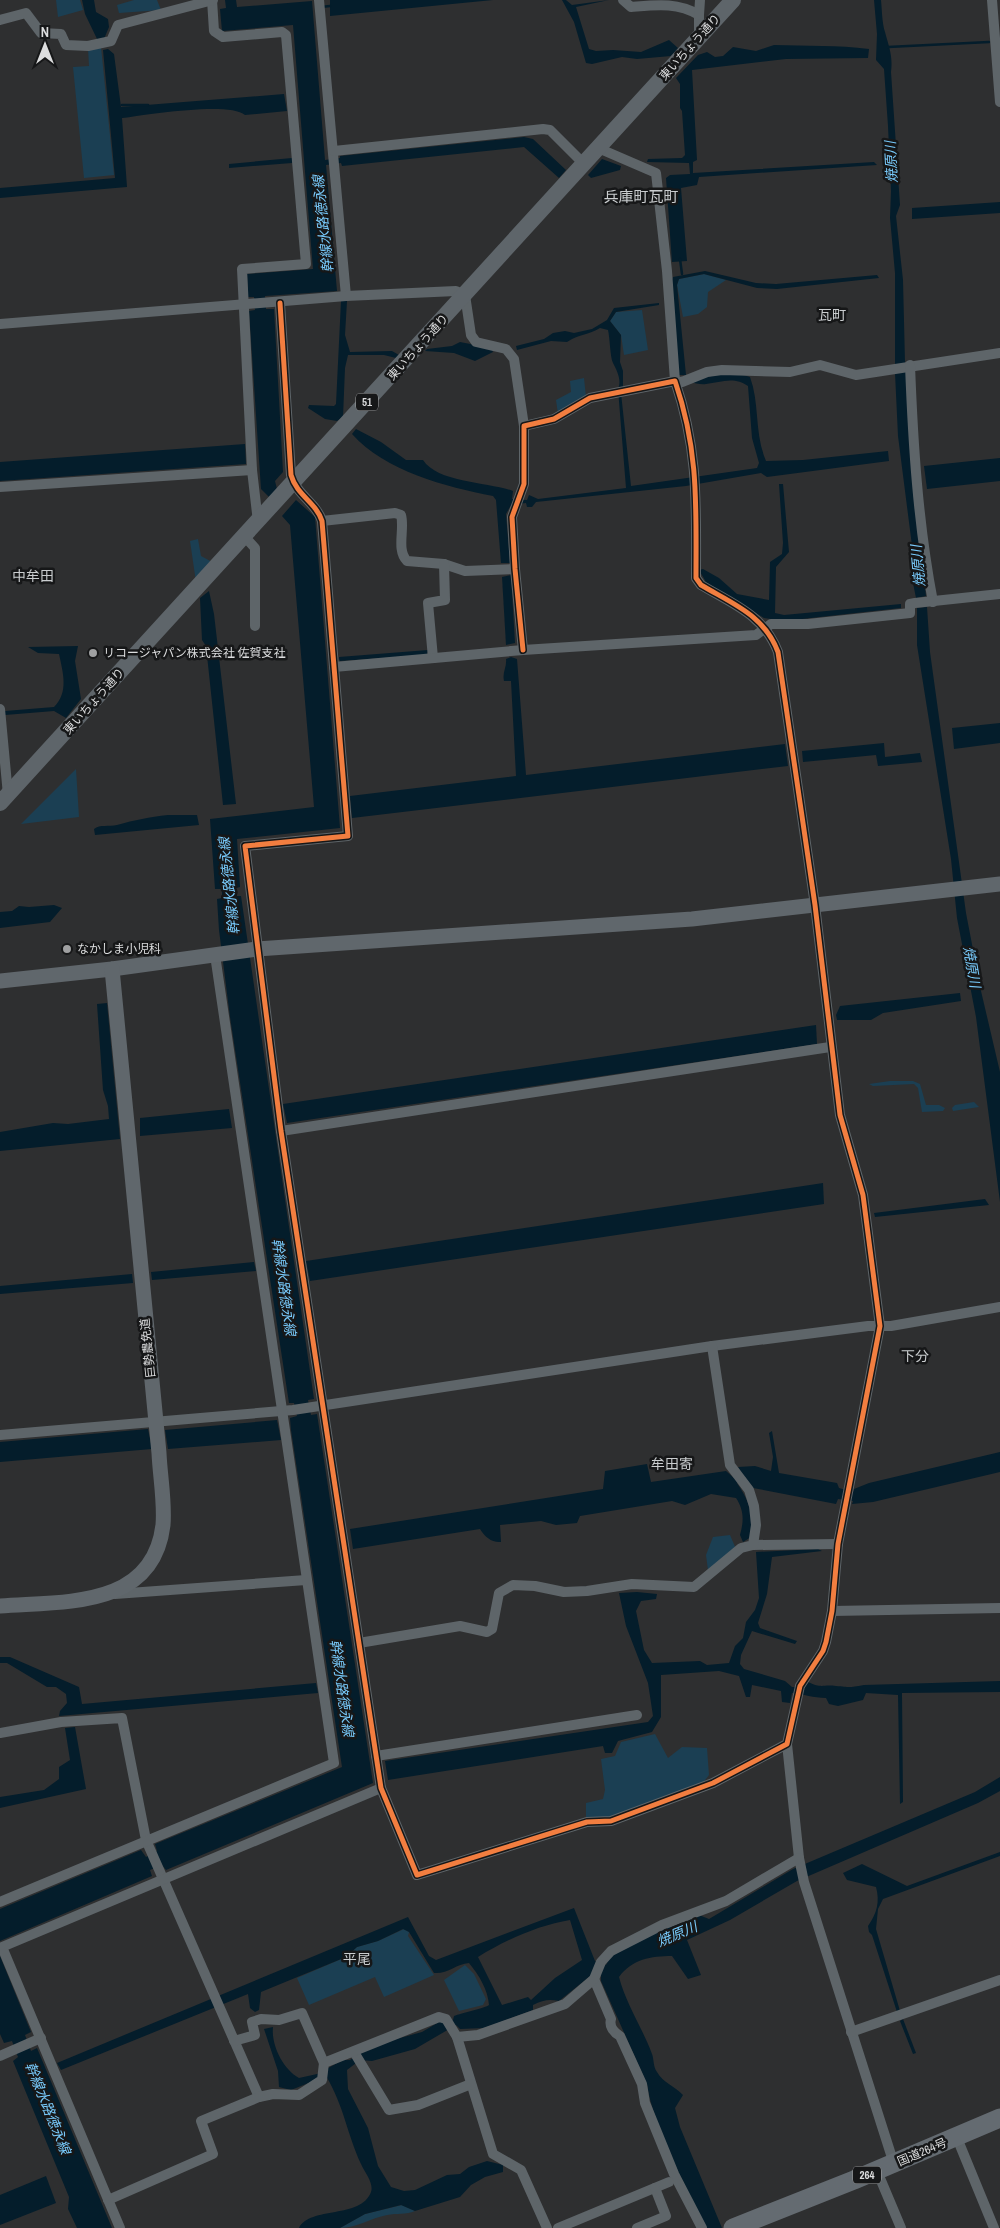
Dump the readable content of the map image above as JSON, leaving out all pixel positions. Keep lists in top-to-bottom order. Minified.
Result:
{"streets":{"highway":["国道264号","264"],"main road":["東いちょう通り","51"],"street":["巨勢農免道"]},"districts":["兵庫町瓦町","瓦町","中牟田","下分","牟田寄","平尾"],"water":["焼原川","幹線水路徳永線"],"places":["リコージャパン株式会社 佐賀支社","なかしま小児科"],"north":"top"}
